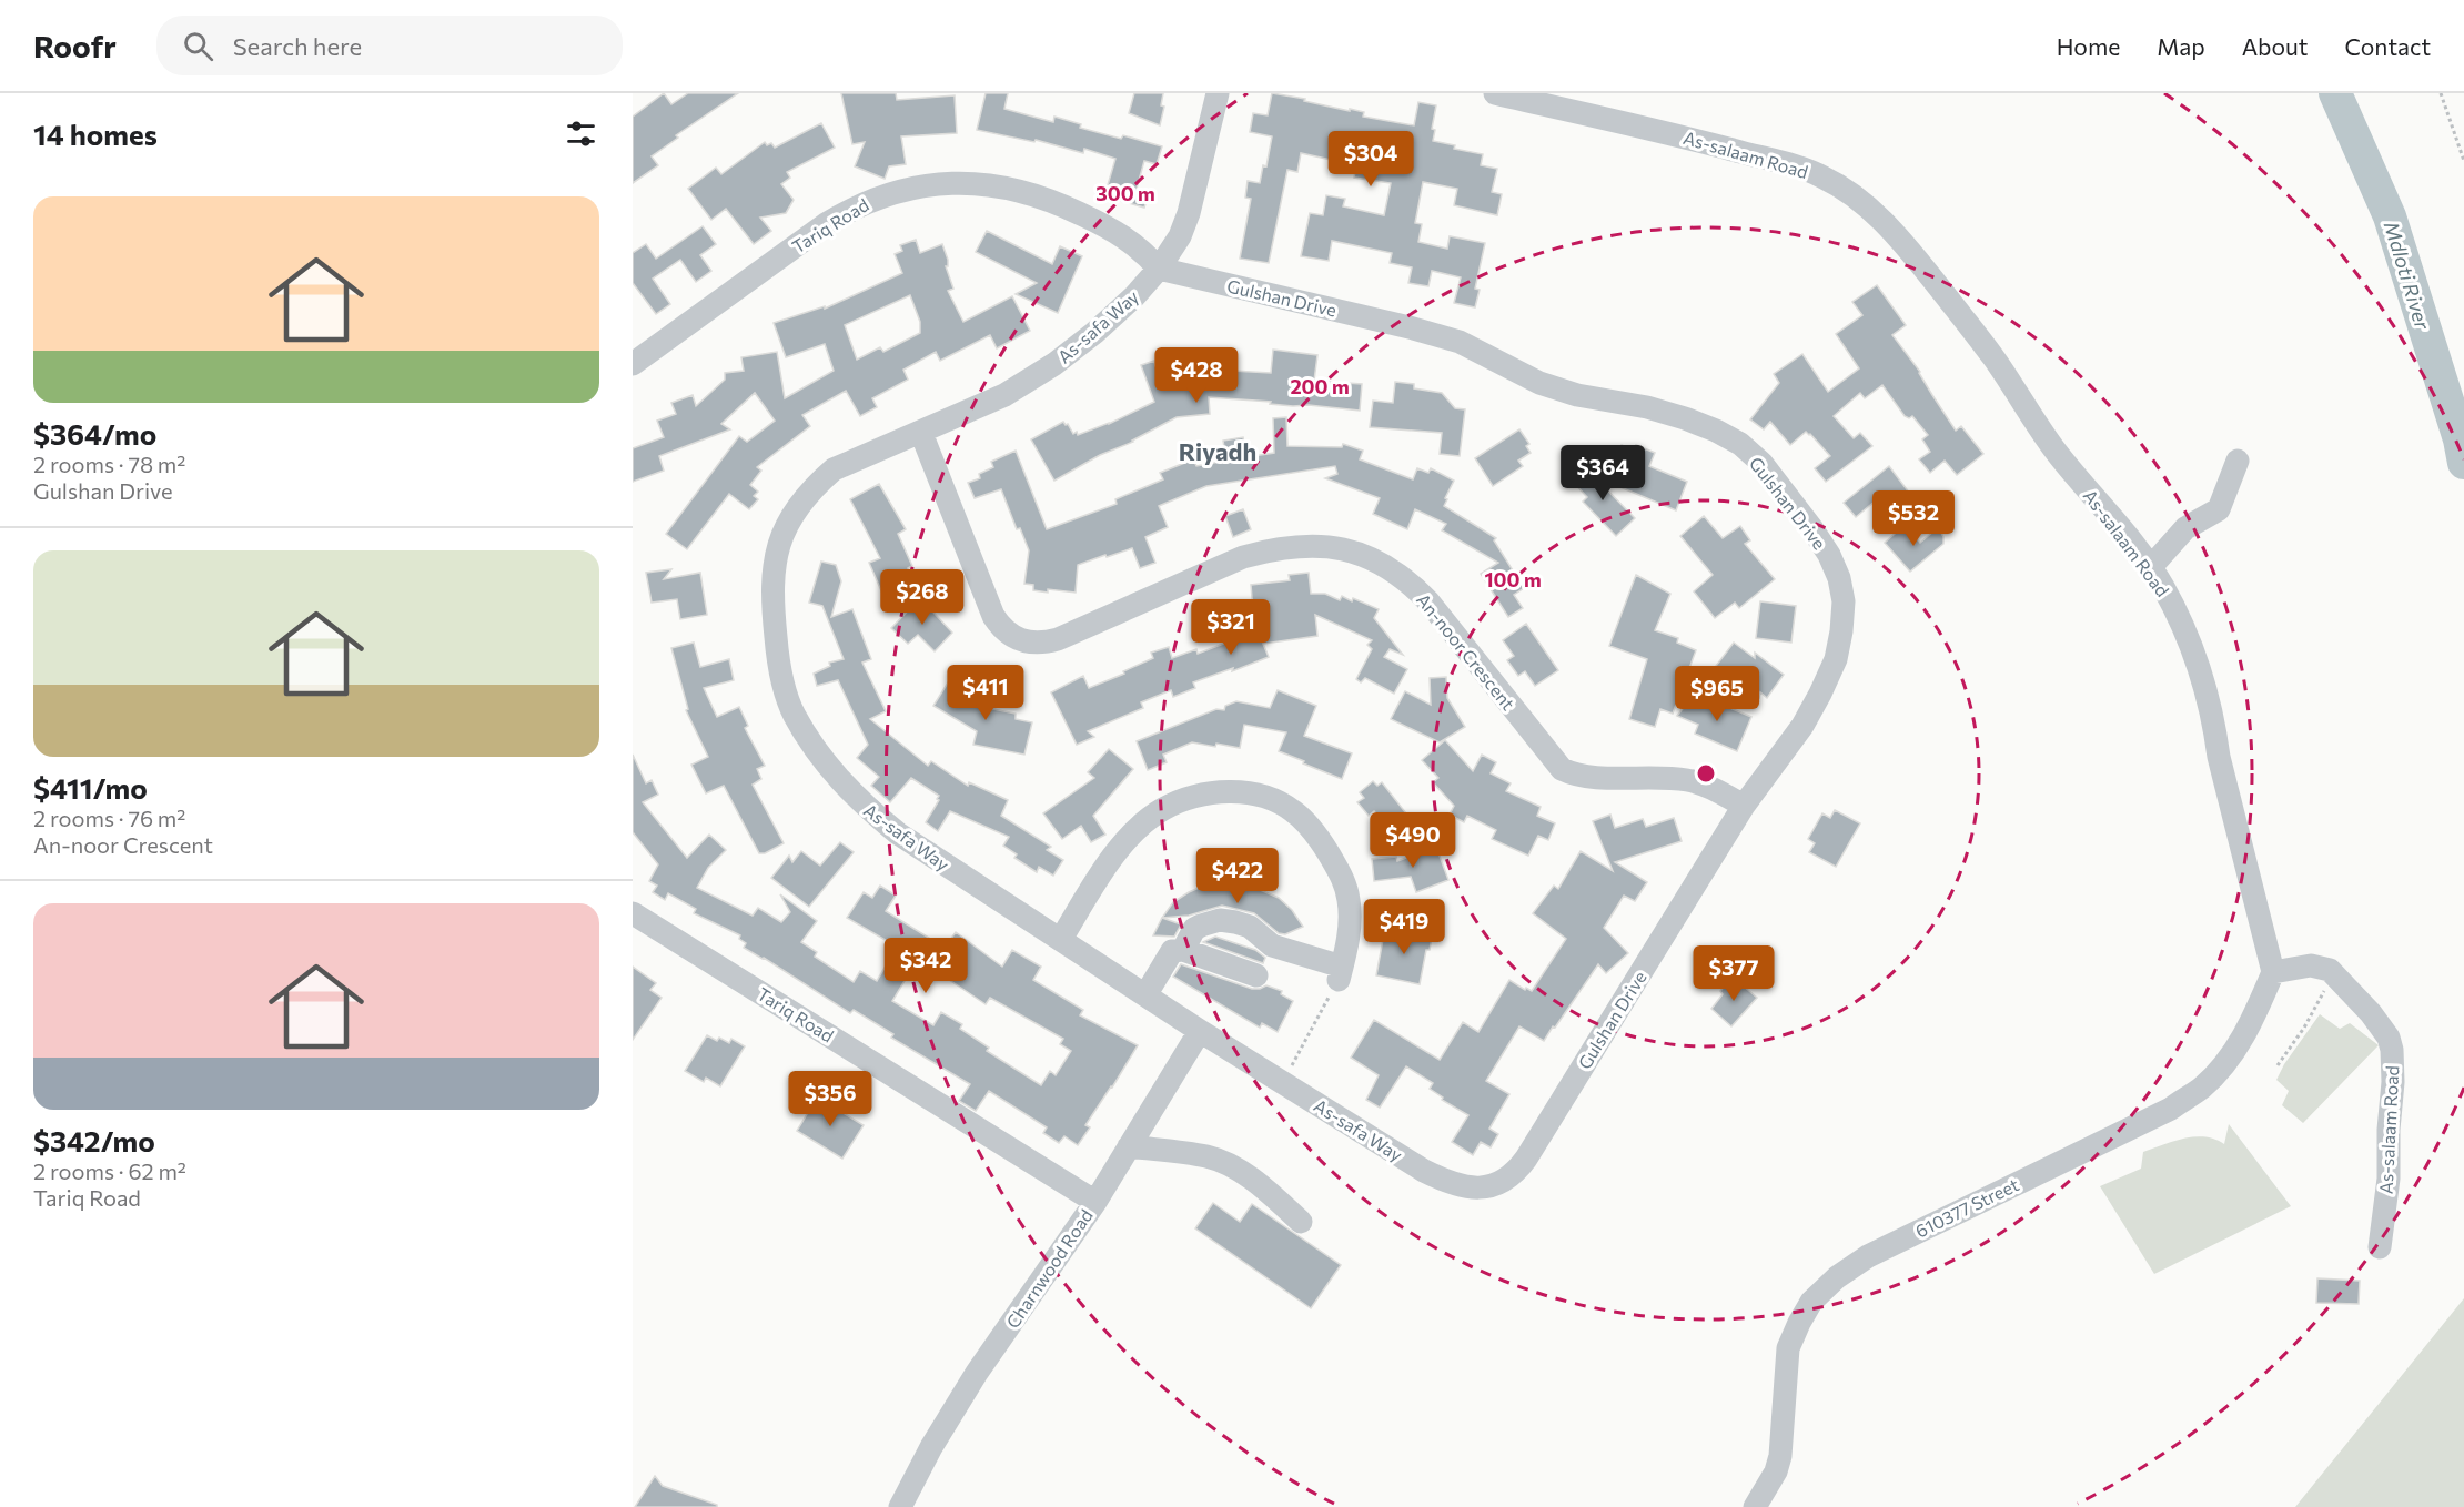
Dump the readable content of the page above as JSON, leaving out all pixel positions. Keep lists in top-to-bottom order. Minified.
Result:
{"streets":{"street":["As-salaam Road","Tariq Road","Gulshan Drive","As-safa Way","An-noor Crescent","610377 Street","Charnwood Road"]},"crossings":[["As-salaam Road","610377 Street"],["Tariq Road","Gulshan Drive"],["Tariq Road","As-safa Way"],["Tariq Road","Charnwood Road"],["Gulshan Drive","As-safa Way"],["Gulshan Drive","An-noor Crescent"],["As-safa Way","An-noor Crescent"],["As-safa Way","Charnwood Road"]],"districts":["Riyadh"],"water":["Mdloti River"],"page":{"header":"Roofr","search":"Search here","nav":["Home","Map","About","Contact"],"heading":"14 homes","price":["$304","$428","$364","$532","$268","$321","$411","$965","$490","$422","$419","$342","$377","$356"],"list":[{"name":"$364/mo","note":"2 rooms · 78 m² · Gulshan Drive"},{"name":"$411/mo","note":"2 rooms · 76 m² · An-noor Crescent"},{"name":"$342/mo","note":"2 rooms · 62 m² · Tariq Road"}]},"rings":["300 m","200 m","100 m"]}
